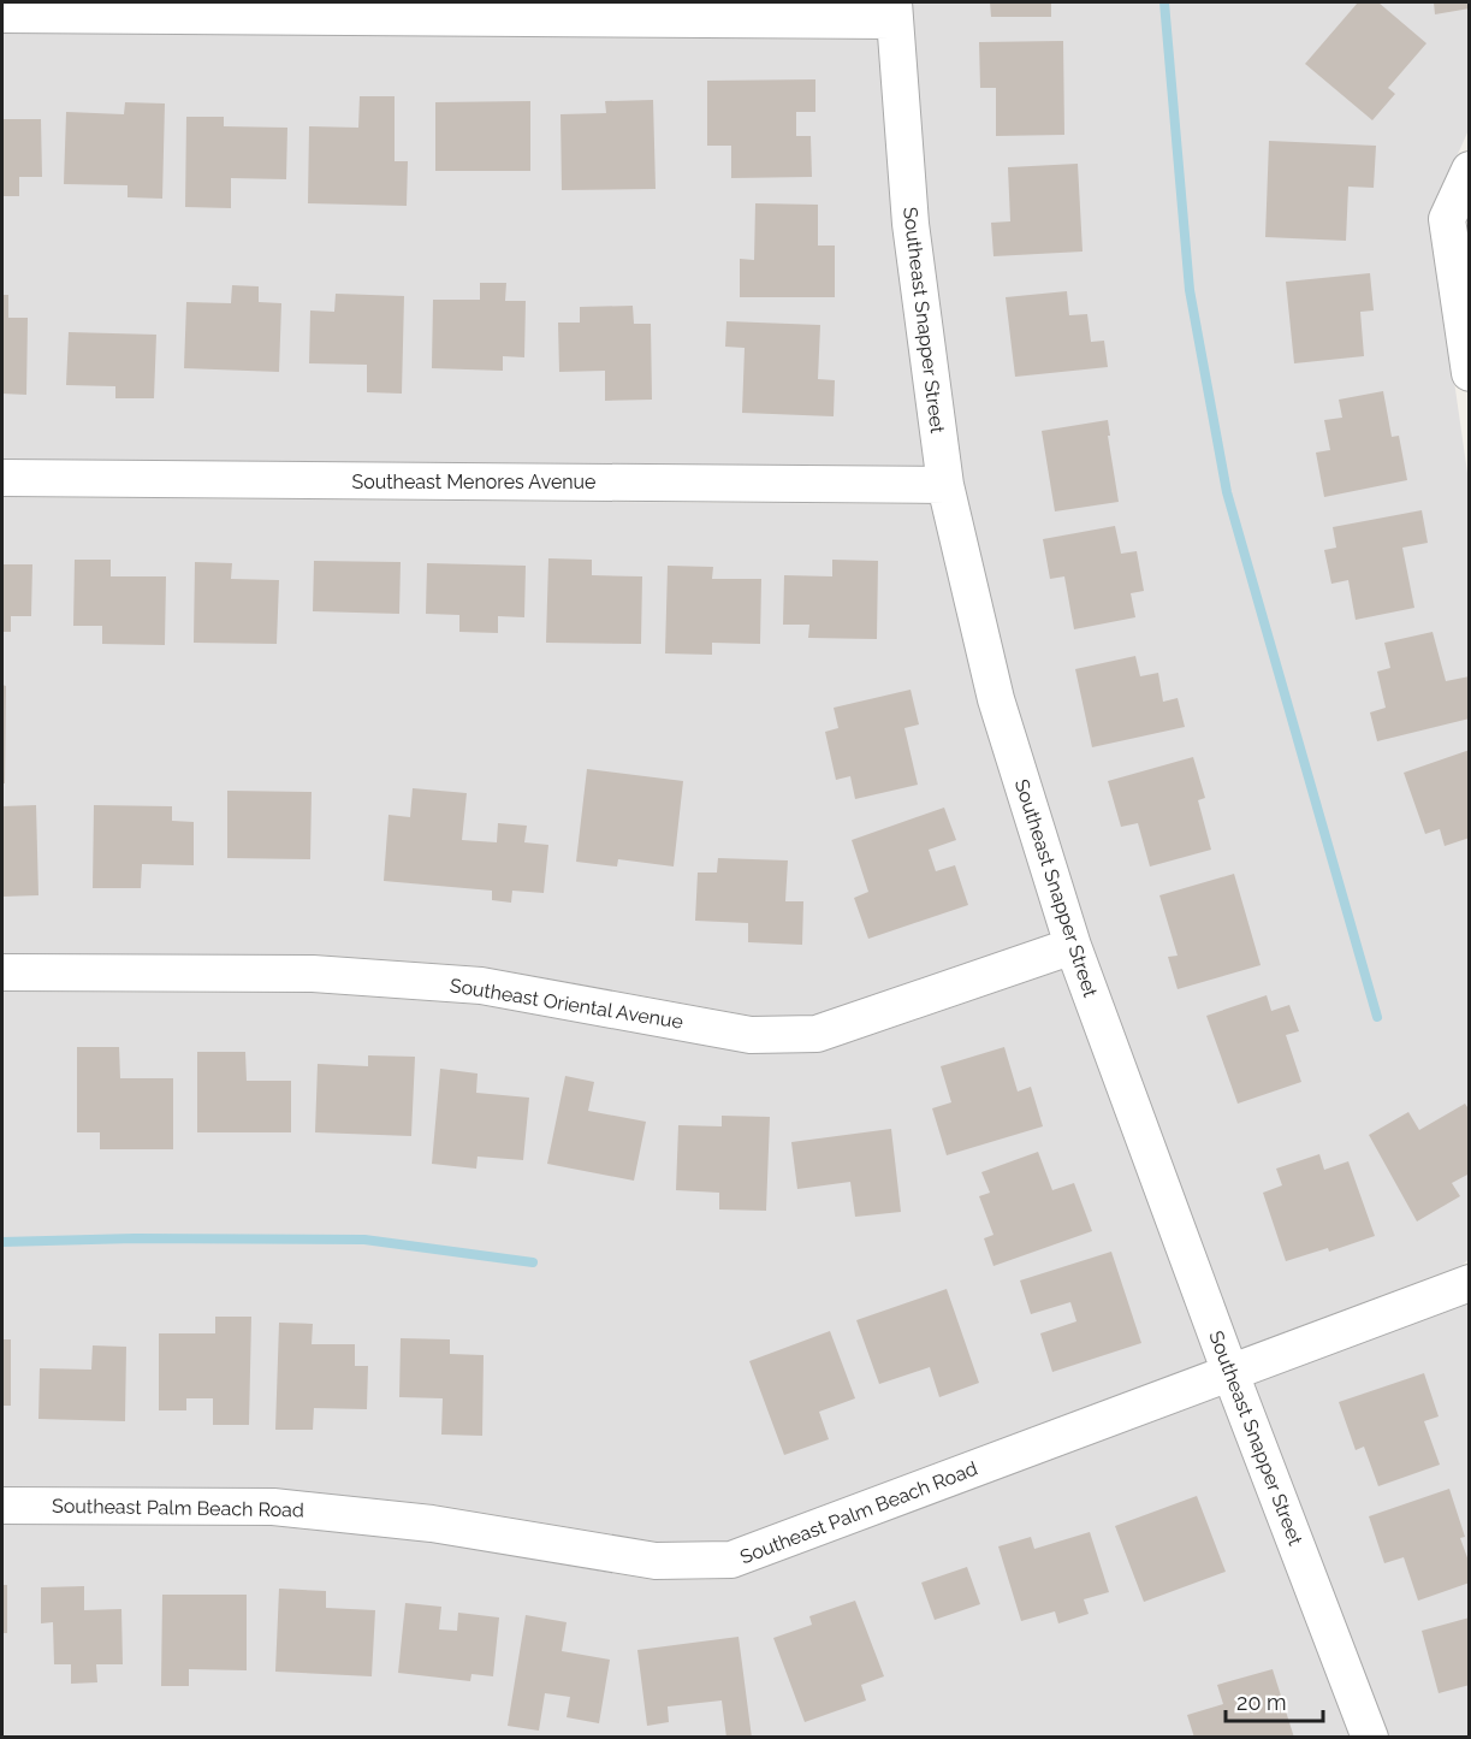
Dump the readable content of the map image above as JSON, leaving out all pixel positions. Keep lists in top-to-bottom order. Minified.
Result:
{"streets":{"street":["Southeast Snapper Street","Southeast Menores Avenue","Southeast Oriental Avenue","Southeast Palm Beach Road"]},"crossings":[["Southeast Snapper Street","Southeast Menores Avenue"],["Southeast Snapper Street","Southeast Oriental Avenue"],["Southeast Snapper Street","Southeast Palm Beach Road"]],"scale_bar":"20 m"}
